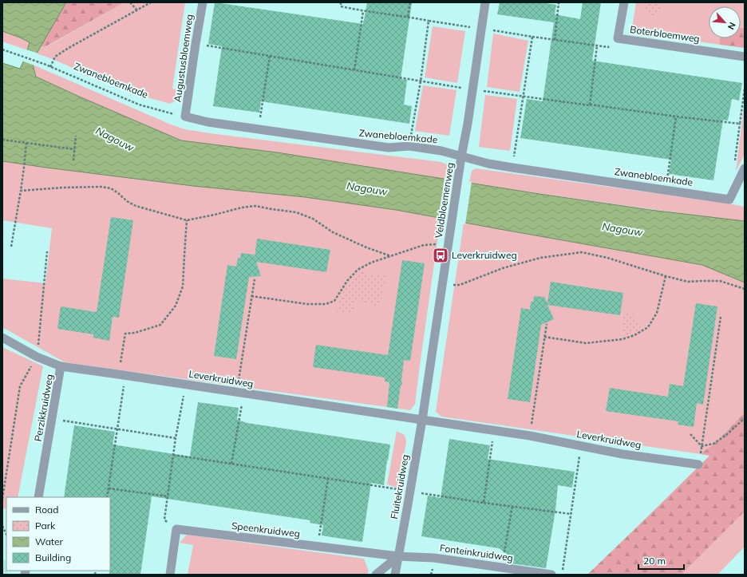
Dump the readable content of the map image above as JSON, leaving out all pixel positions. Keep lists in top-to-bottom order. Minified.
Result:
{"streets":{"street":["Boterbloemweg","Augustusbloemweg","Zwanebloemkade","Veldbloemenweg","Leverkruidweg","Perzikkruidweg","Fluitekruidweg","Speenkruidweg","Fonteinkruidweg"]},"crossings":[["Augustusbloemweg","Zwanebloemkade"],["Zwanebloemkade","Veldbloemenweg"],["Veldbloemenweg","Leverkruidweg"],["Veldbloemenweg","Fluitekruidweg"],["Leverkruidweg","Perzikkruidweg"],["Leverkruidweg","Fluitekruidweg"],["Fluitekruidweg","Speenkruidweg"],["Fluitekruidweg","Fonteinkruidweg"],["Speenkruidweg","Fonteinkruidweg"]],"water":["Nagouw"],"places":{"bus stop":["Leverkruidweg"]},"legend":["Road","Park","Water","Building"],"scale_bar":"20 m","north":"bottom right"}
